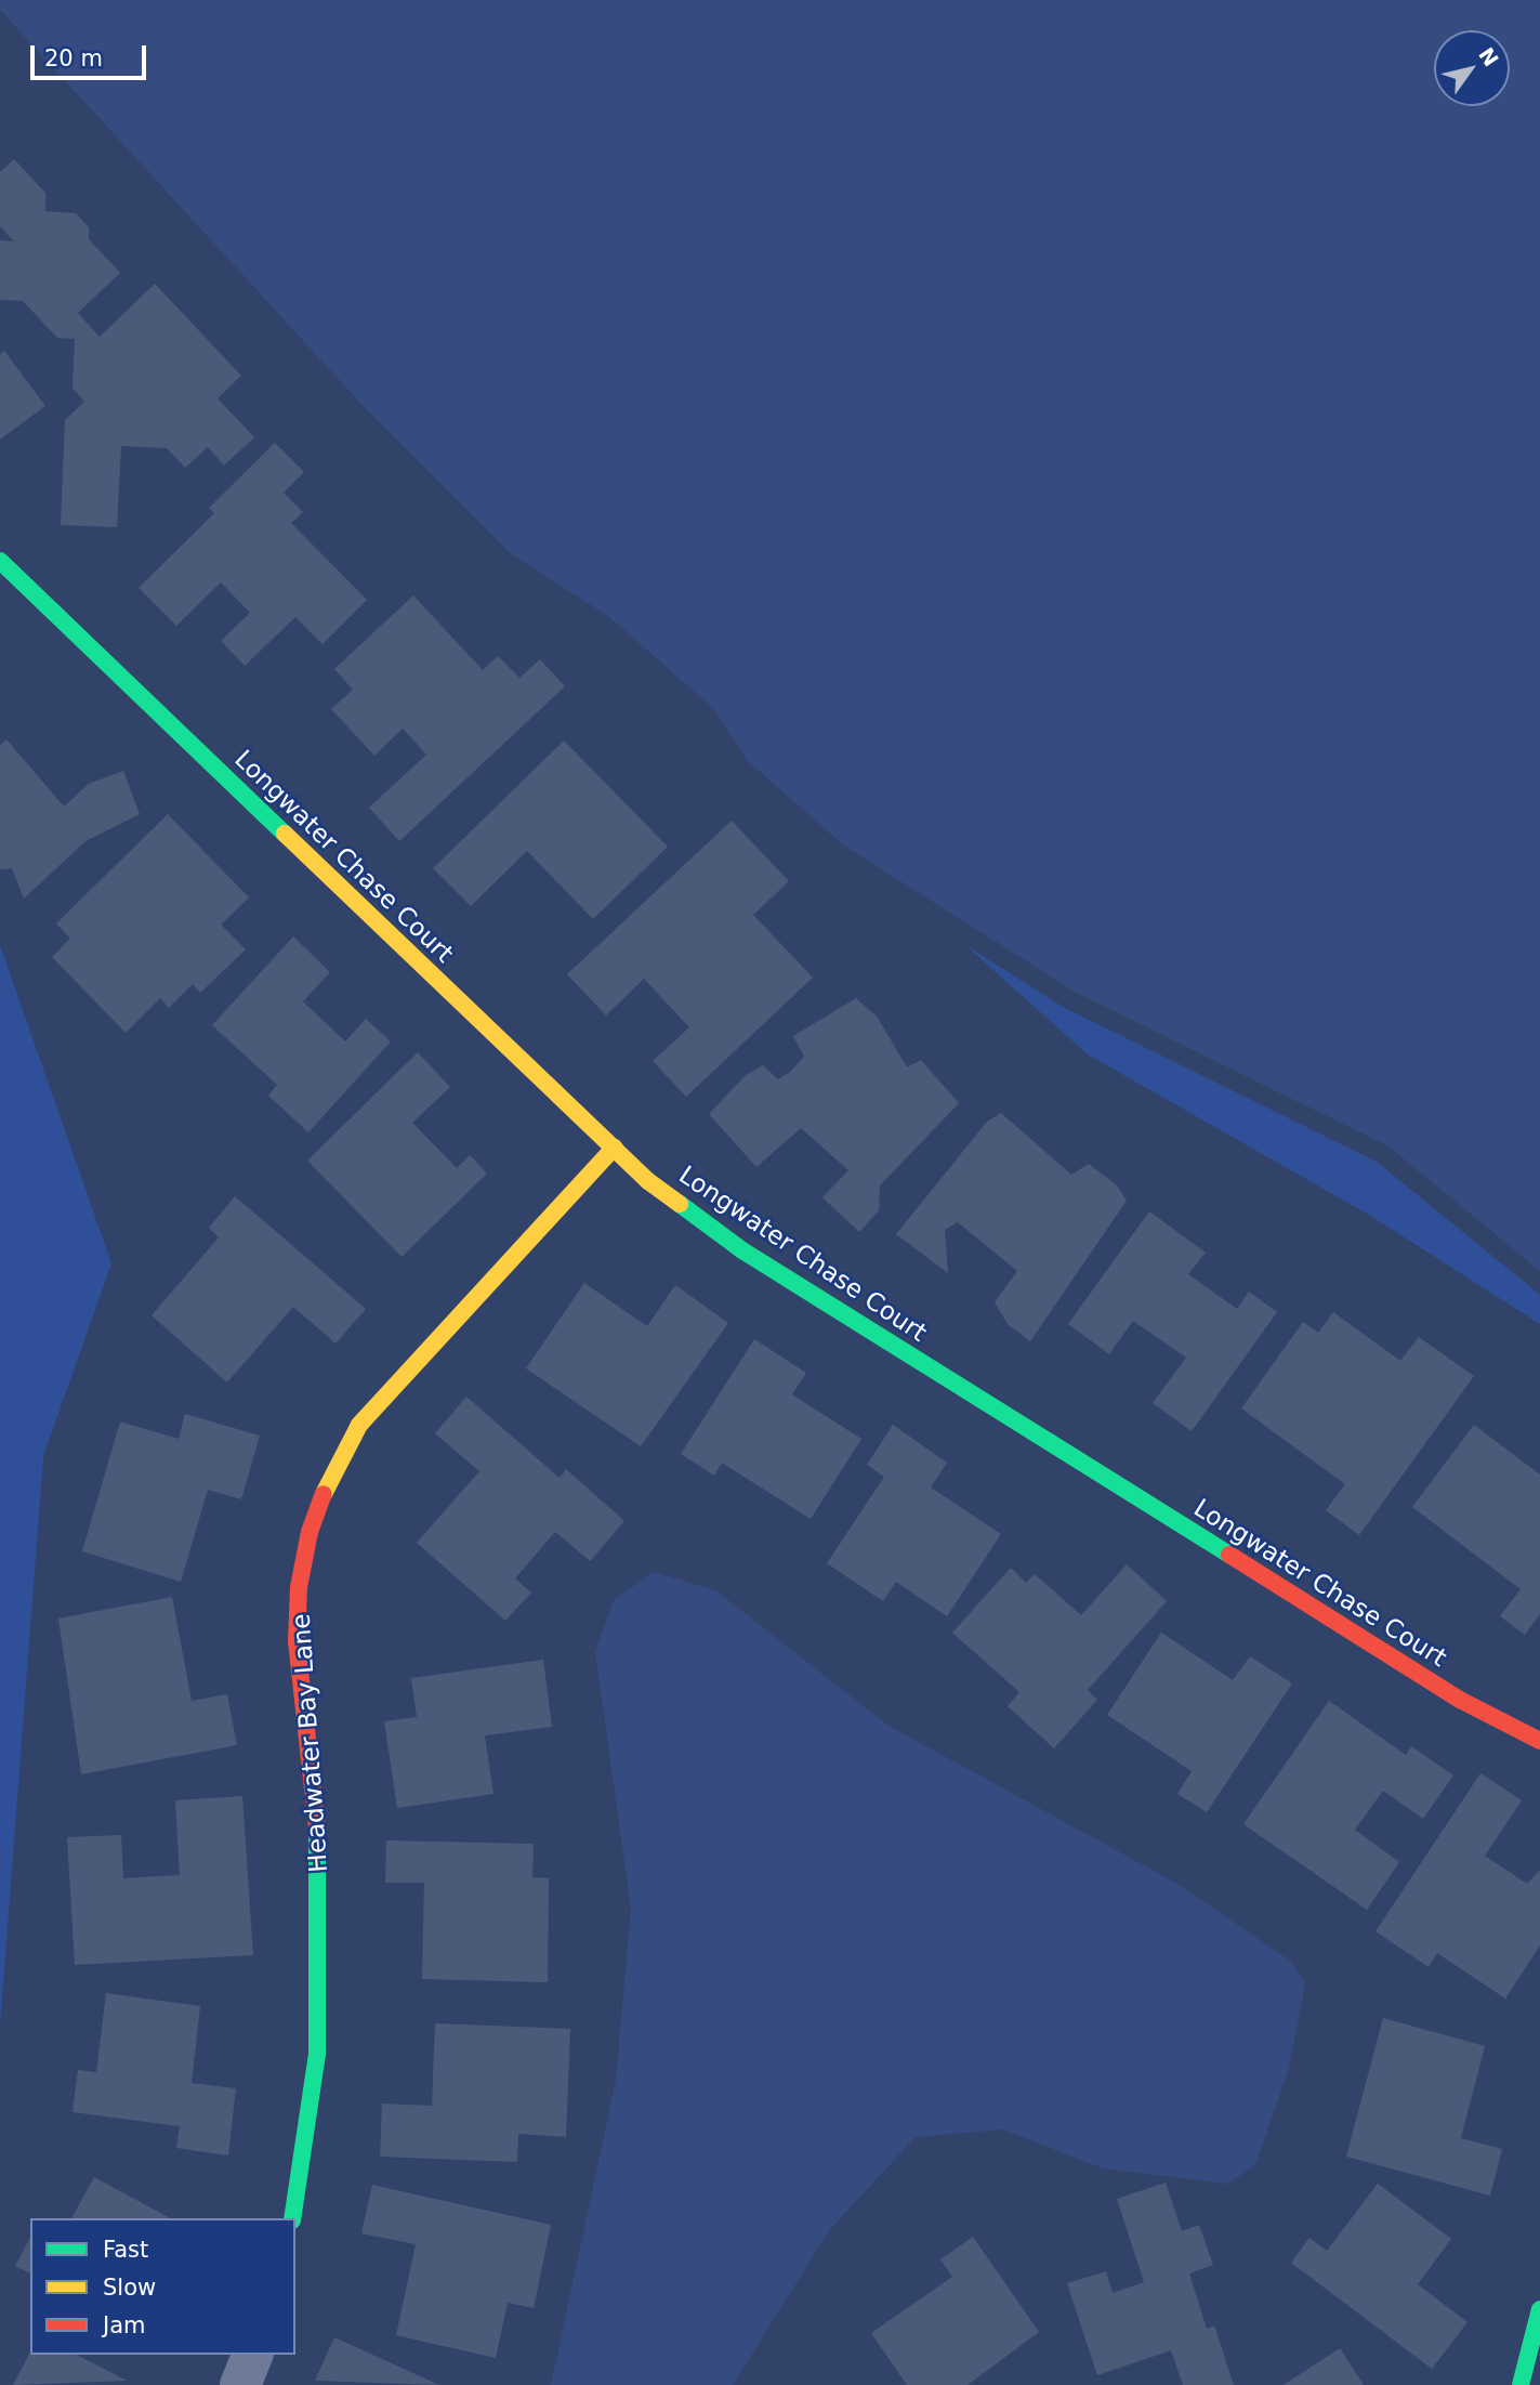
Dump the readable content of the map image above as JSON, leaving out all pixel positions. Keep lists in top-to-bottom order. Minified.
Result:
{"streets":{"street":["Longwater Chase Court","Headwater Bay Lane"]},"crossings":[["Longwater Chase Court","Headwater Bay Lane"]],"legend":["Fast","Slow","Jam"],"scale_bar":"20 m","north":"top right"}
